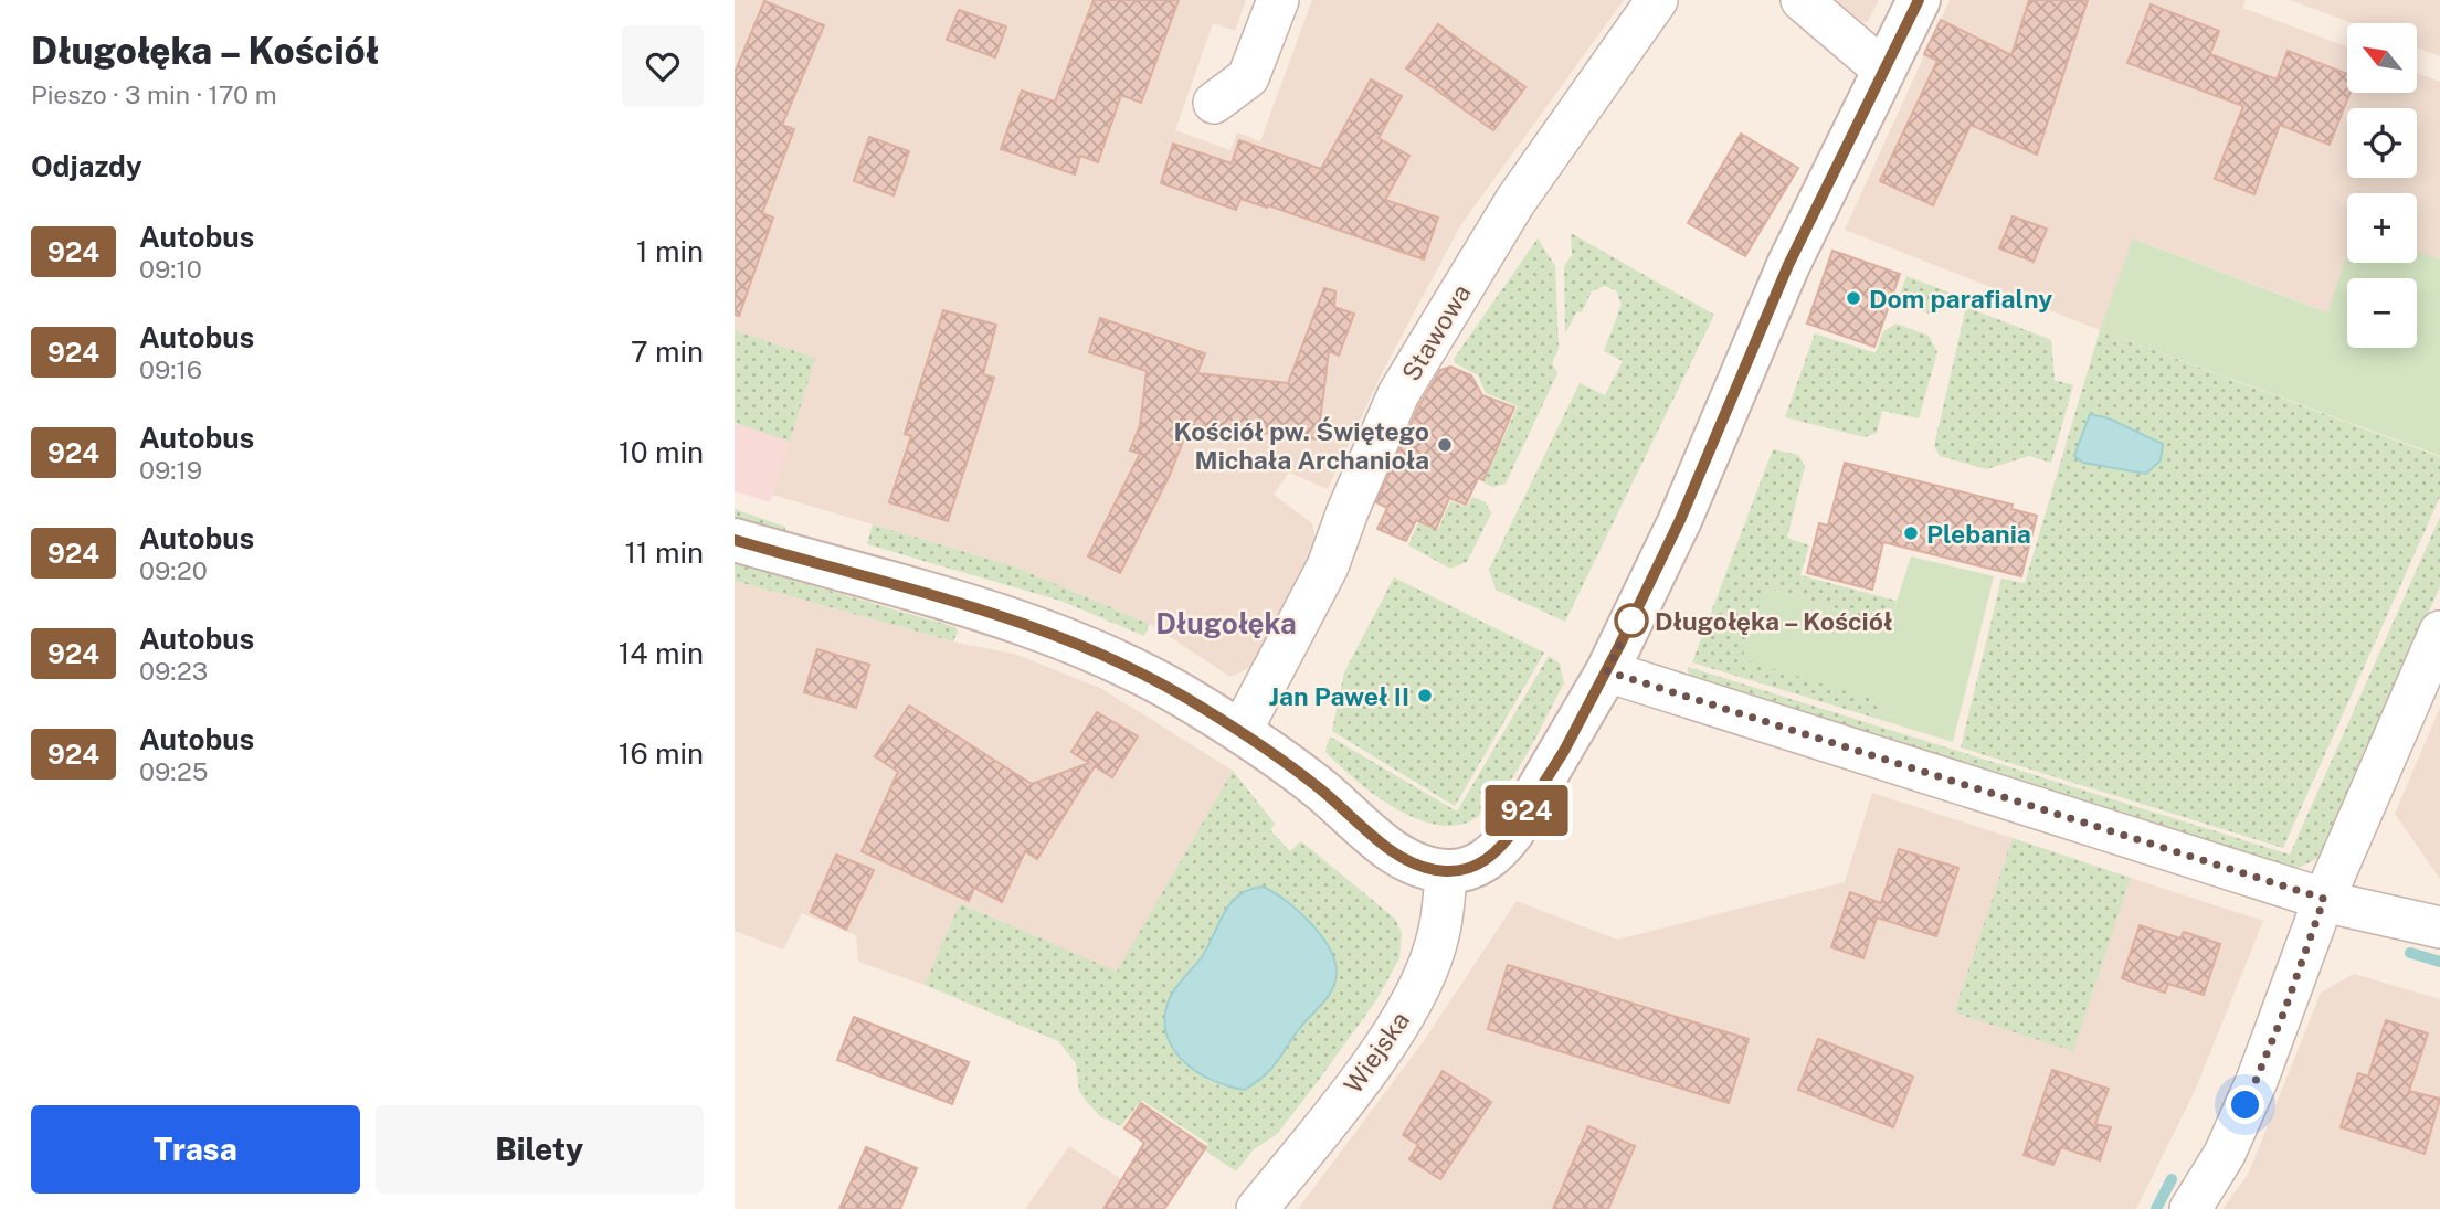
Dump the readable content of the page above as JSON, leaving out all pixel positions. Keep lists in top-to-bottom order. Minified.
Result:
{"streets":{"street":["Stawowa","Wiejska"]},"districts":["Długołęka"],"places":["Dom parafialny","Kościół pw. Świętego Michała Archanioła","Plebania","Długołęka – Kościół","Jan Paweł II"],"lines":["bus line 924"],"north":"top left","page":{"heading":[["Długołęka – Kościół","Pieszo · 3 min · 170 m"],"Odjazdy"],"on_map":"924","map_buttons":["+","−"],"list":[{"mark":"924","name":"Autobus","note":"09:10","value":"1 min"},{"mark":"924","name":"Autobus","note":"09:16","value":"7 min"},{"mark":"924","name":"Autobus","note":"09:19","value":"10 min"},{"mark":"924","name":"Autobus","note":"09:20","value":"11 min"},{"mark":"924","name":"Autobus","note":"09:23","value":"14 min"},{"mark":"924","name":"Autobus","note":"09:25","value":"16 min"}],"buttons":["Trasa","Bilety"]}}
